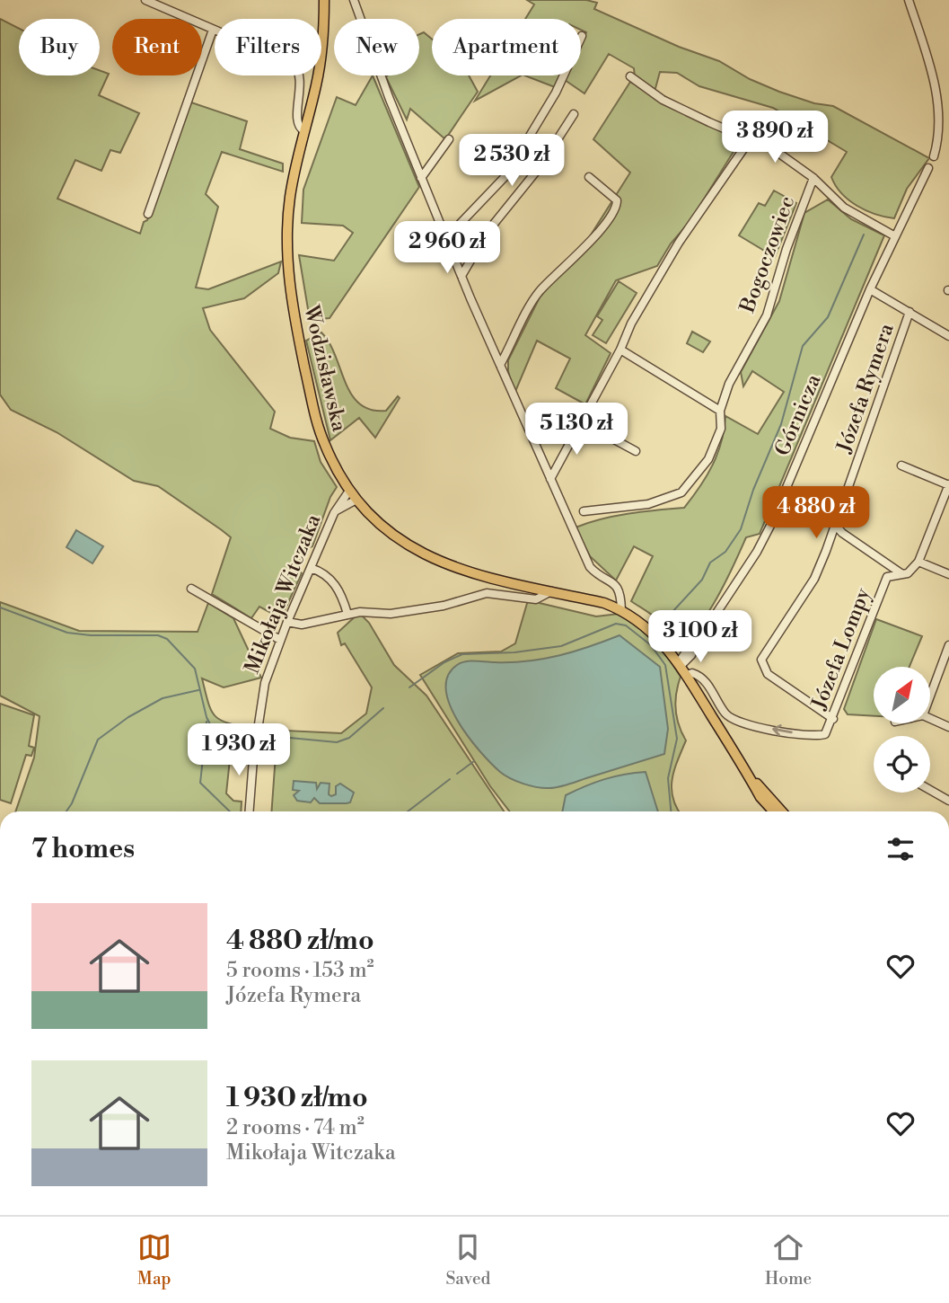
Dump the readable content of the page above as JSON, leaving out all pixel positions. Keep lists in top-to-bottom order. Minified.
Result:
{"streets":{"main road":["Wodzisławska"],"street":["Bogoczowiec","Józefa Rymera","Górnicza","Mikołaja Witczaka","Józefa Lompy"]},"crossings":[["Bogoczowiec","Górnicza"],["Wodzisławska","Górnicza"],["Wodzisławska","Mikołaja Witczaka"],["Wodzisławska","Józefa Lompy"],["Józefa Rymera","Józefa Lompy"]],"one_way":["Józefa Lompy"],"north":"top right","page":{"chip":["Buy","Rent","Filters","New","Apartment"],"price":["3 890 zł","2 530 zł","2 960 zł","5 130 zł","4 880 zł","3 100 zł","1 930 zł"],"heading":"7 homes","list":[{"name":"4 880 zł/mo","note":"5 rooms · 153 m² · Józefa Rymera"},{"name":"1 930 zł/mo","note":"2 rooms · 74 m² · Mikołaja Witczaka"}],"tabs":["Map","Saved","Home"]}}
